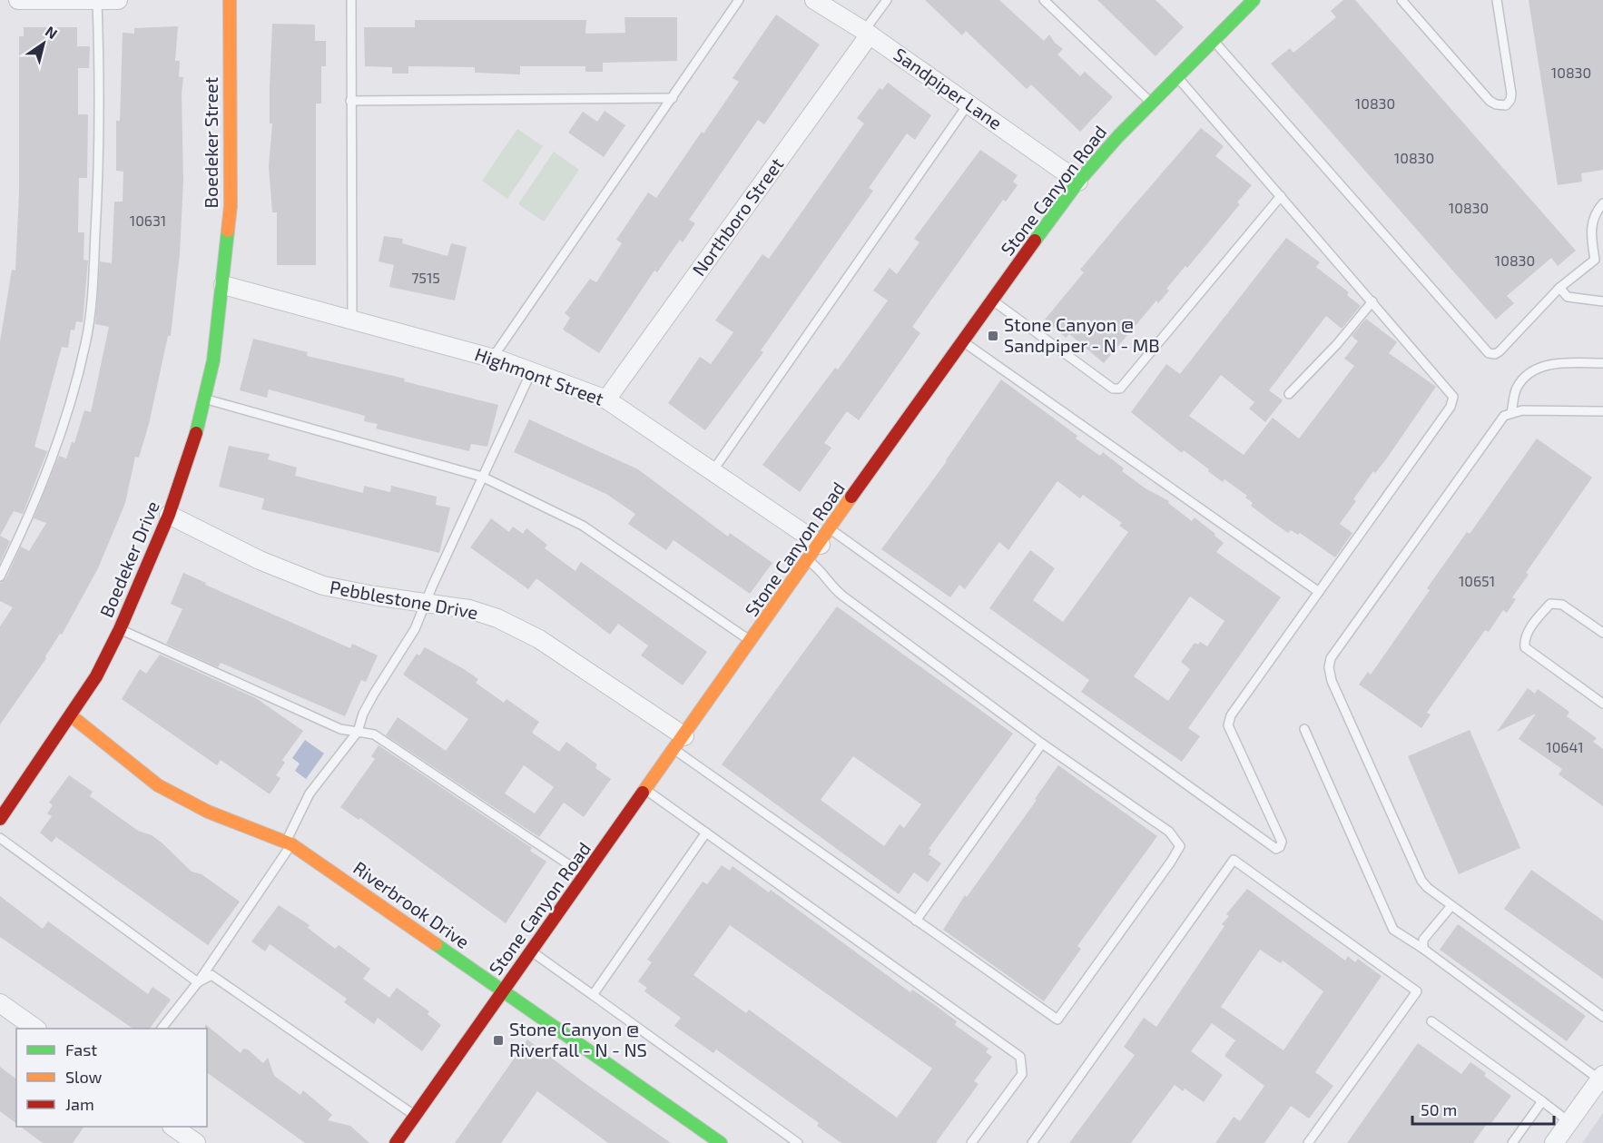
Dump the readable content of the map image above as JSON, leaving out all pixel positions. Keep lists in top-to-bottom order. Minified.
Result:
{"streets":{"street":["Sandpiper Lane","Boedeker Street","Stone Canyon Road","Northboro Street","Highmont Street","Boedeker Drive","Pebblestone Drive","Riverbrook Drive"]},"crossings":[["Sandpiper Lane","Stone Canyon Road"],["Sandpiper Lane","Northboro Street"],["Boedeker Street","Highmont Street"],["Boedeker Street","Boedeker Drive"],["Stone Canyon Road","Highmont Street"],["Stone Canyon Road","Pebblestone Drive"],["Stone Canyon Road","Riverbrook Drive"],["Northboro Street","Highmont Street"],["Highmont Street","Boedeker Drive"],["Boedeker Drive","Pebblestone Drive"],["Boedeker Drive","Riverbrook Drive"]],"places":{"transit":["Stone Canyon @ Sandpiper - N - MB","Stone Canyon @ Riverfall - N - NS"]},"house_numbers":["10830","10830","10830","10830","10631","10830","7515","10651","10641"],"legend":["Fast","Slow","Jam"],"scale_bar":"50 m","north":"top right"}
